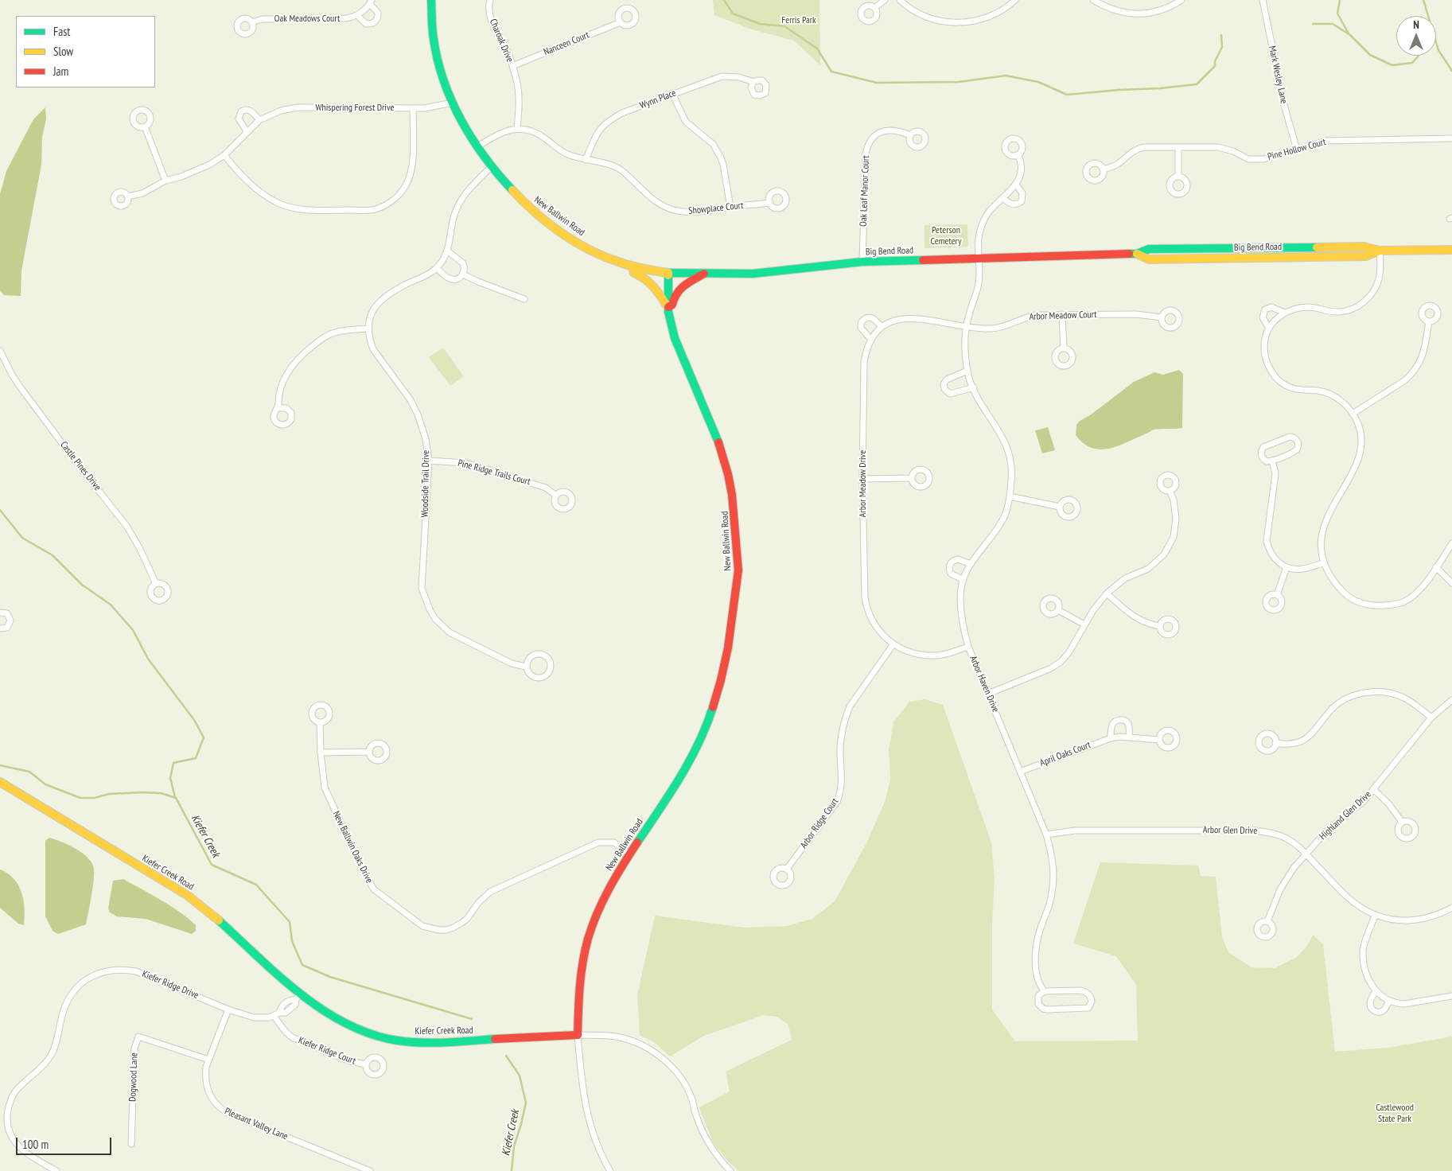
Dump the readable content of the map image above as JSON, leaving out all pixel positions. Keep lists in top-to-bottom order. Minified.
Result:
{"streets":{"street":["Oak Meadows Court","Charoak Drive","Nanceen Court","Mark Wesley Lane","Wynn Place","Whispering Forest Drive","Pine Hollow Court","Oak Leaf Manor Court","Showplace Court","New Ballwin Road","Big Bend Road","Arbor Meadow Court","Castle Pines Drive","Pine Ridge Trails Court","Woodside Trail Drive","Arbor Meadow Drive","Arbor Haven Drive","April Oaks Court","Highland Glen Drive","Arbor Ridge Court","Arbor Glen Drive","New Ballwin Oaks Drive","Kiefer Creek Road","Kiefer Ridge Drive","Kiefer Ridge Court","Dogwood Lane","Pleasant Valley Lane"]},"crossings":[["Charoak Drive","Nanceen Court"],["Charoak Drive","Showplace Court"],["Mark Wesley Lane","Pine Hollow Court"],["Wynn Place","Showplace Court"],["Whispering Forest Drive","New Ballwin Road"],["Oak Leaf Manor Court","Big Bend Road"],["New Ballwin Road","Big Bend Road"],["New Ballwin Road","Woodside Trail Drive"],["New Ballwin Road","New Ballwin Oaks Drive"],["New Ballwin Road","Kiefer Creek Road"],["Big Bend Road","Arbor Haven Drive"],["Arbor Meadow Court","Arbor Haven Drive"],["Pine Ridge Trails Court","Woodside Trail Drive"],["Arbor Meadow Drive","Arbor Haven Drive"],["Arbor Meadow Drive","Arbor Ridge Court"],["Arbor Haven Drive","April Oaks Court"],["Arbor Haven Drive","Arbor Glen Drive"],["Highland Glen Drive","Arbor Glen Drive"],["Kiefer Creek Road","Kiefer Ridge Drive"],["Kiefer Ridge Drive","Kiefer Ridge Court"],["Kiefer Ridge Drive","Pleasant Valley Lane"],["Dogwood Lane","Pleasant Valley Lane"]],"water":["Kiefer Creek"],"parks":["Ferris Park","Peterson Cemetery","Castlewood State Park"],"legend":["Fast","Slow","Jam"],"scale_bar":"100 m","north":"top"}
